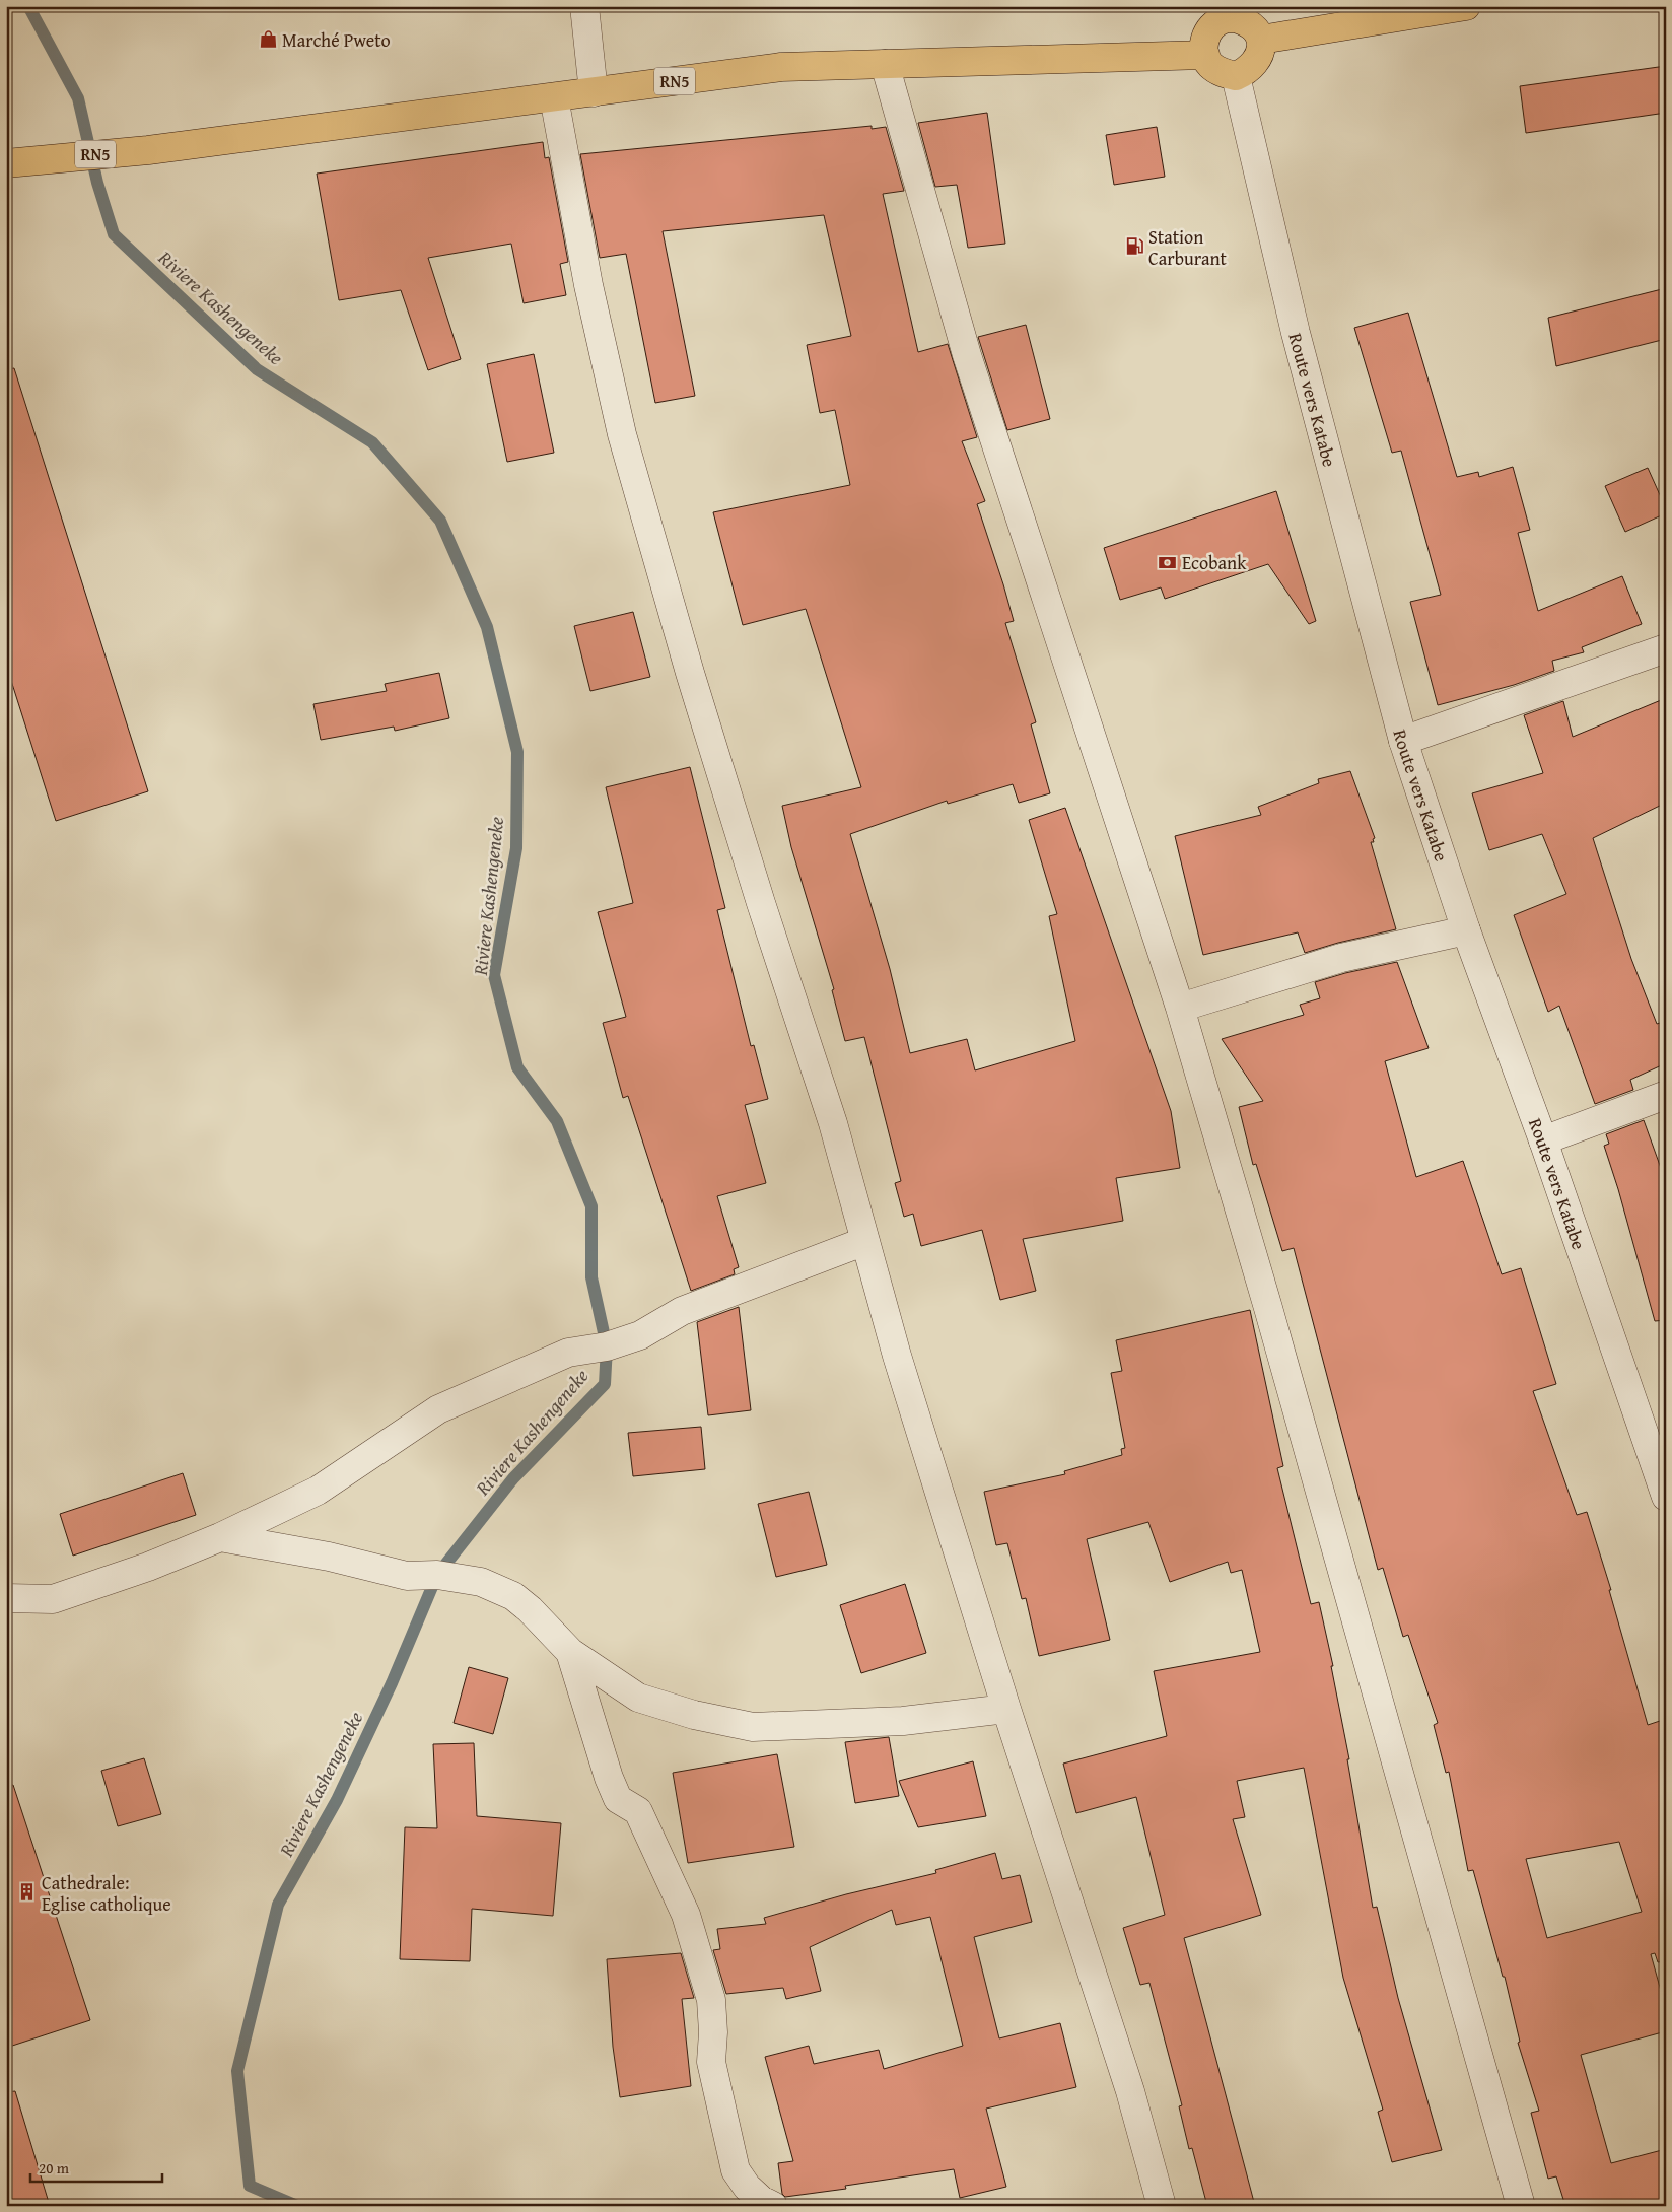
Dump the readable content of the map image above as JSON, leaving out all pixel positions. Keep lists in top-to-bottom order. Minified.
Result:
{"streets":{"highway":["RN5"],"street":["Route vers Katabe"]},"crossings":[["RN5","Route vers Katabe"]],"water":["Riviere Kashengeneke"],"places":{"shop":["Marché Pweto"],"fuel station":["Station Carburant"],"bank":["Ecobank"],"building":["Cathedrale: Eglise catholique"]},"scale_bar":"20 m"}
